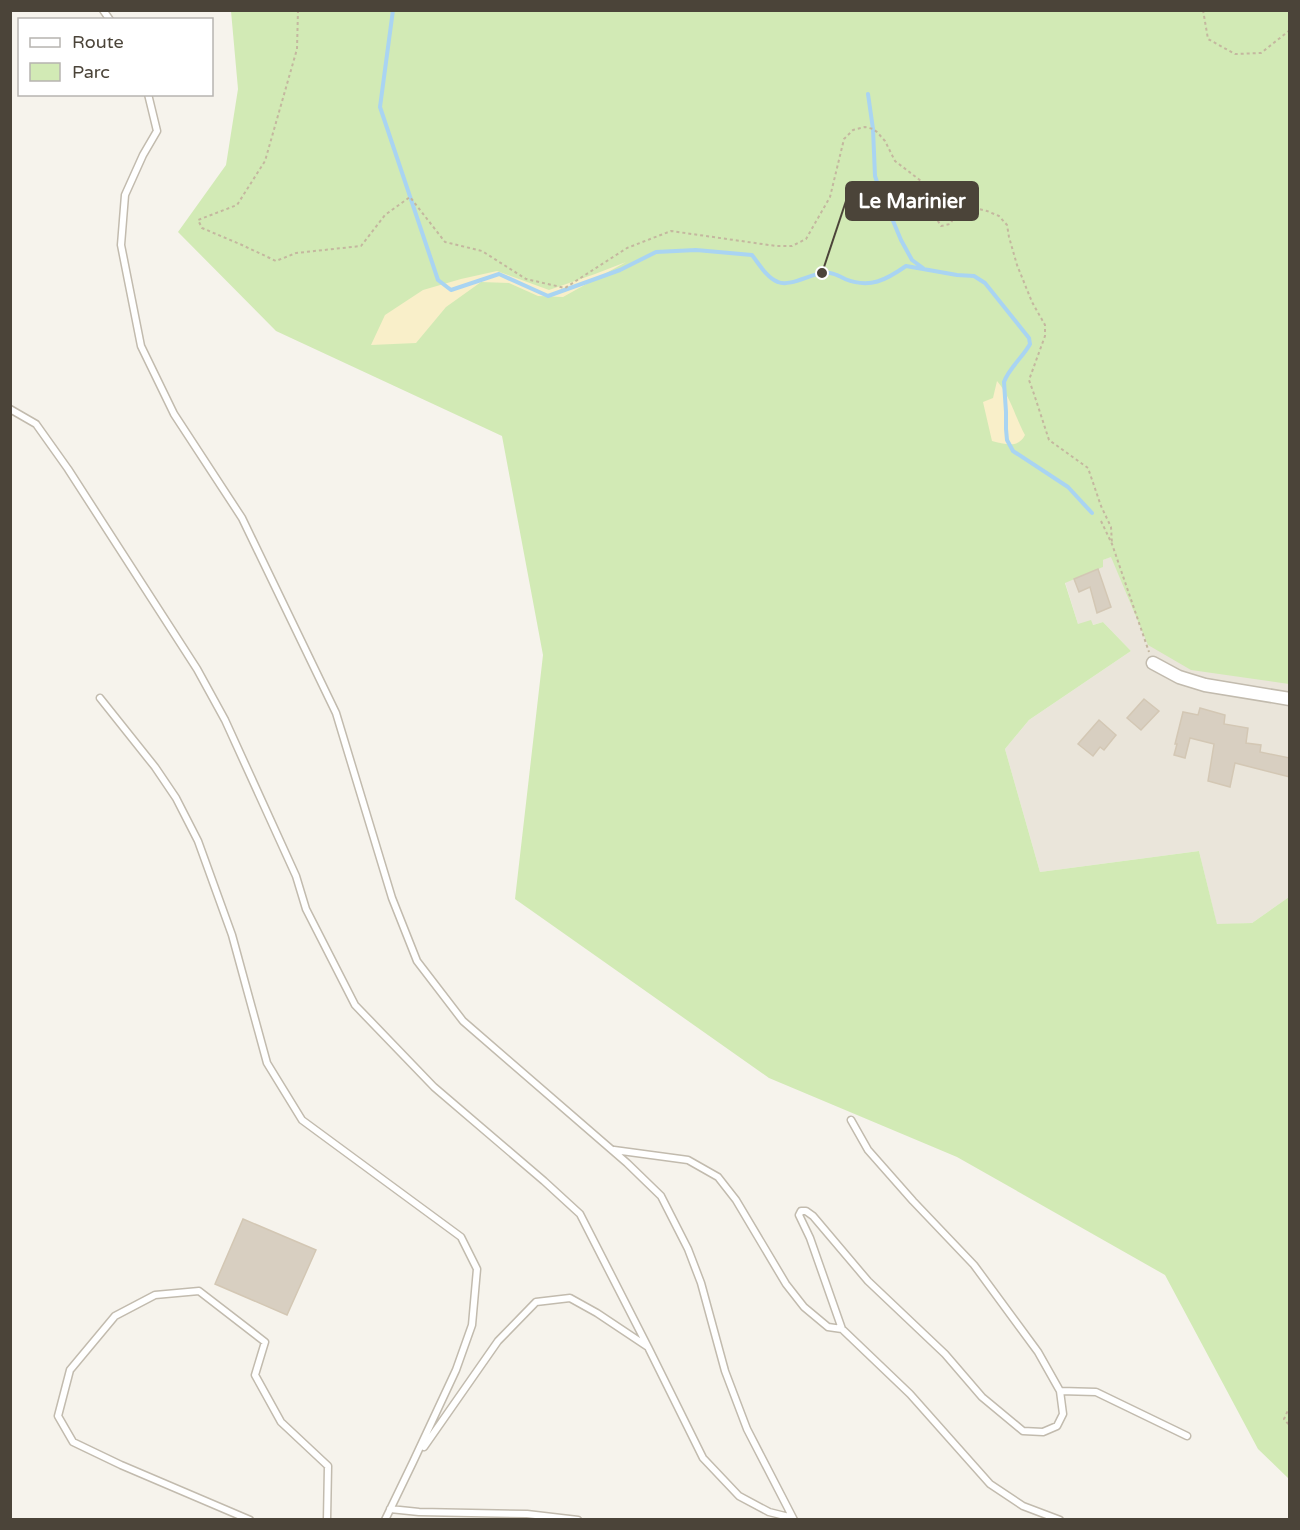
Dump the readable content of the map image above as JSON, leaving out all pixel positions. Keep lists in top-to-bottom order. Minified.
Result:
{"places":["Le Marinier"],"legend":["Route","Parc"]}
